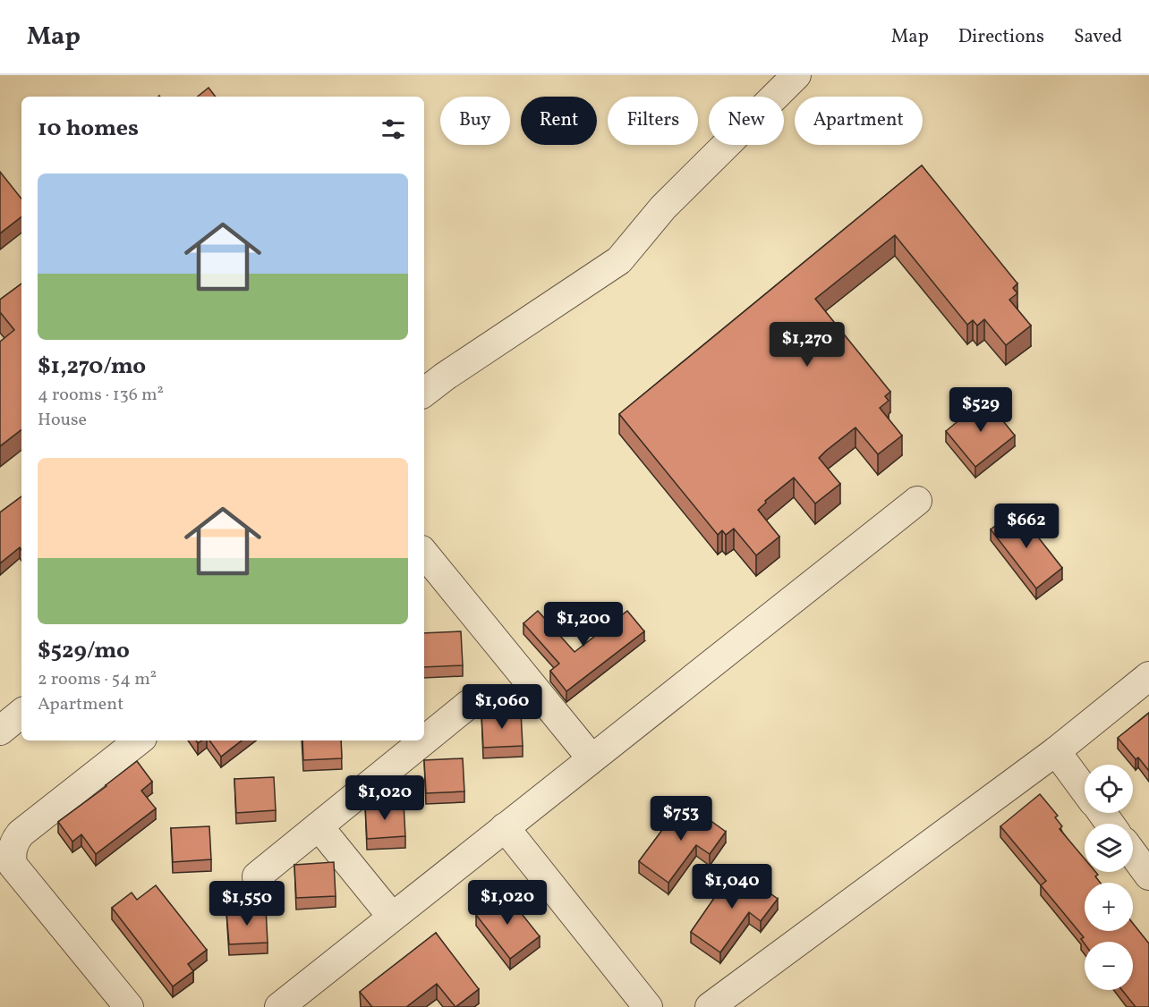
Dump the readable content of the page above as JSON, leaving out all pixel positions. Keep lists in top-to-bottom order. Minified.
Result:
{"page":{"header":"Map","nav":["Map","Directions","Saved"],"chip":["Buy","Rent","Filters","New","Apartment"],"heading":"10 homes","list":[{"name":"$1,270/mo","note":"4 rooms · 136 m² · House"},{"name":"$529/mo","note":"2 rooms · 54 m² · Apartment"}],"price":["$1,270","$529","$662","$1,200","$1,060","$1,020","$753","$1,040","$1,020","$1,550"],"map_buttons":["+","−"]}}
